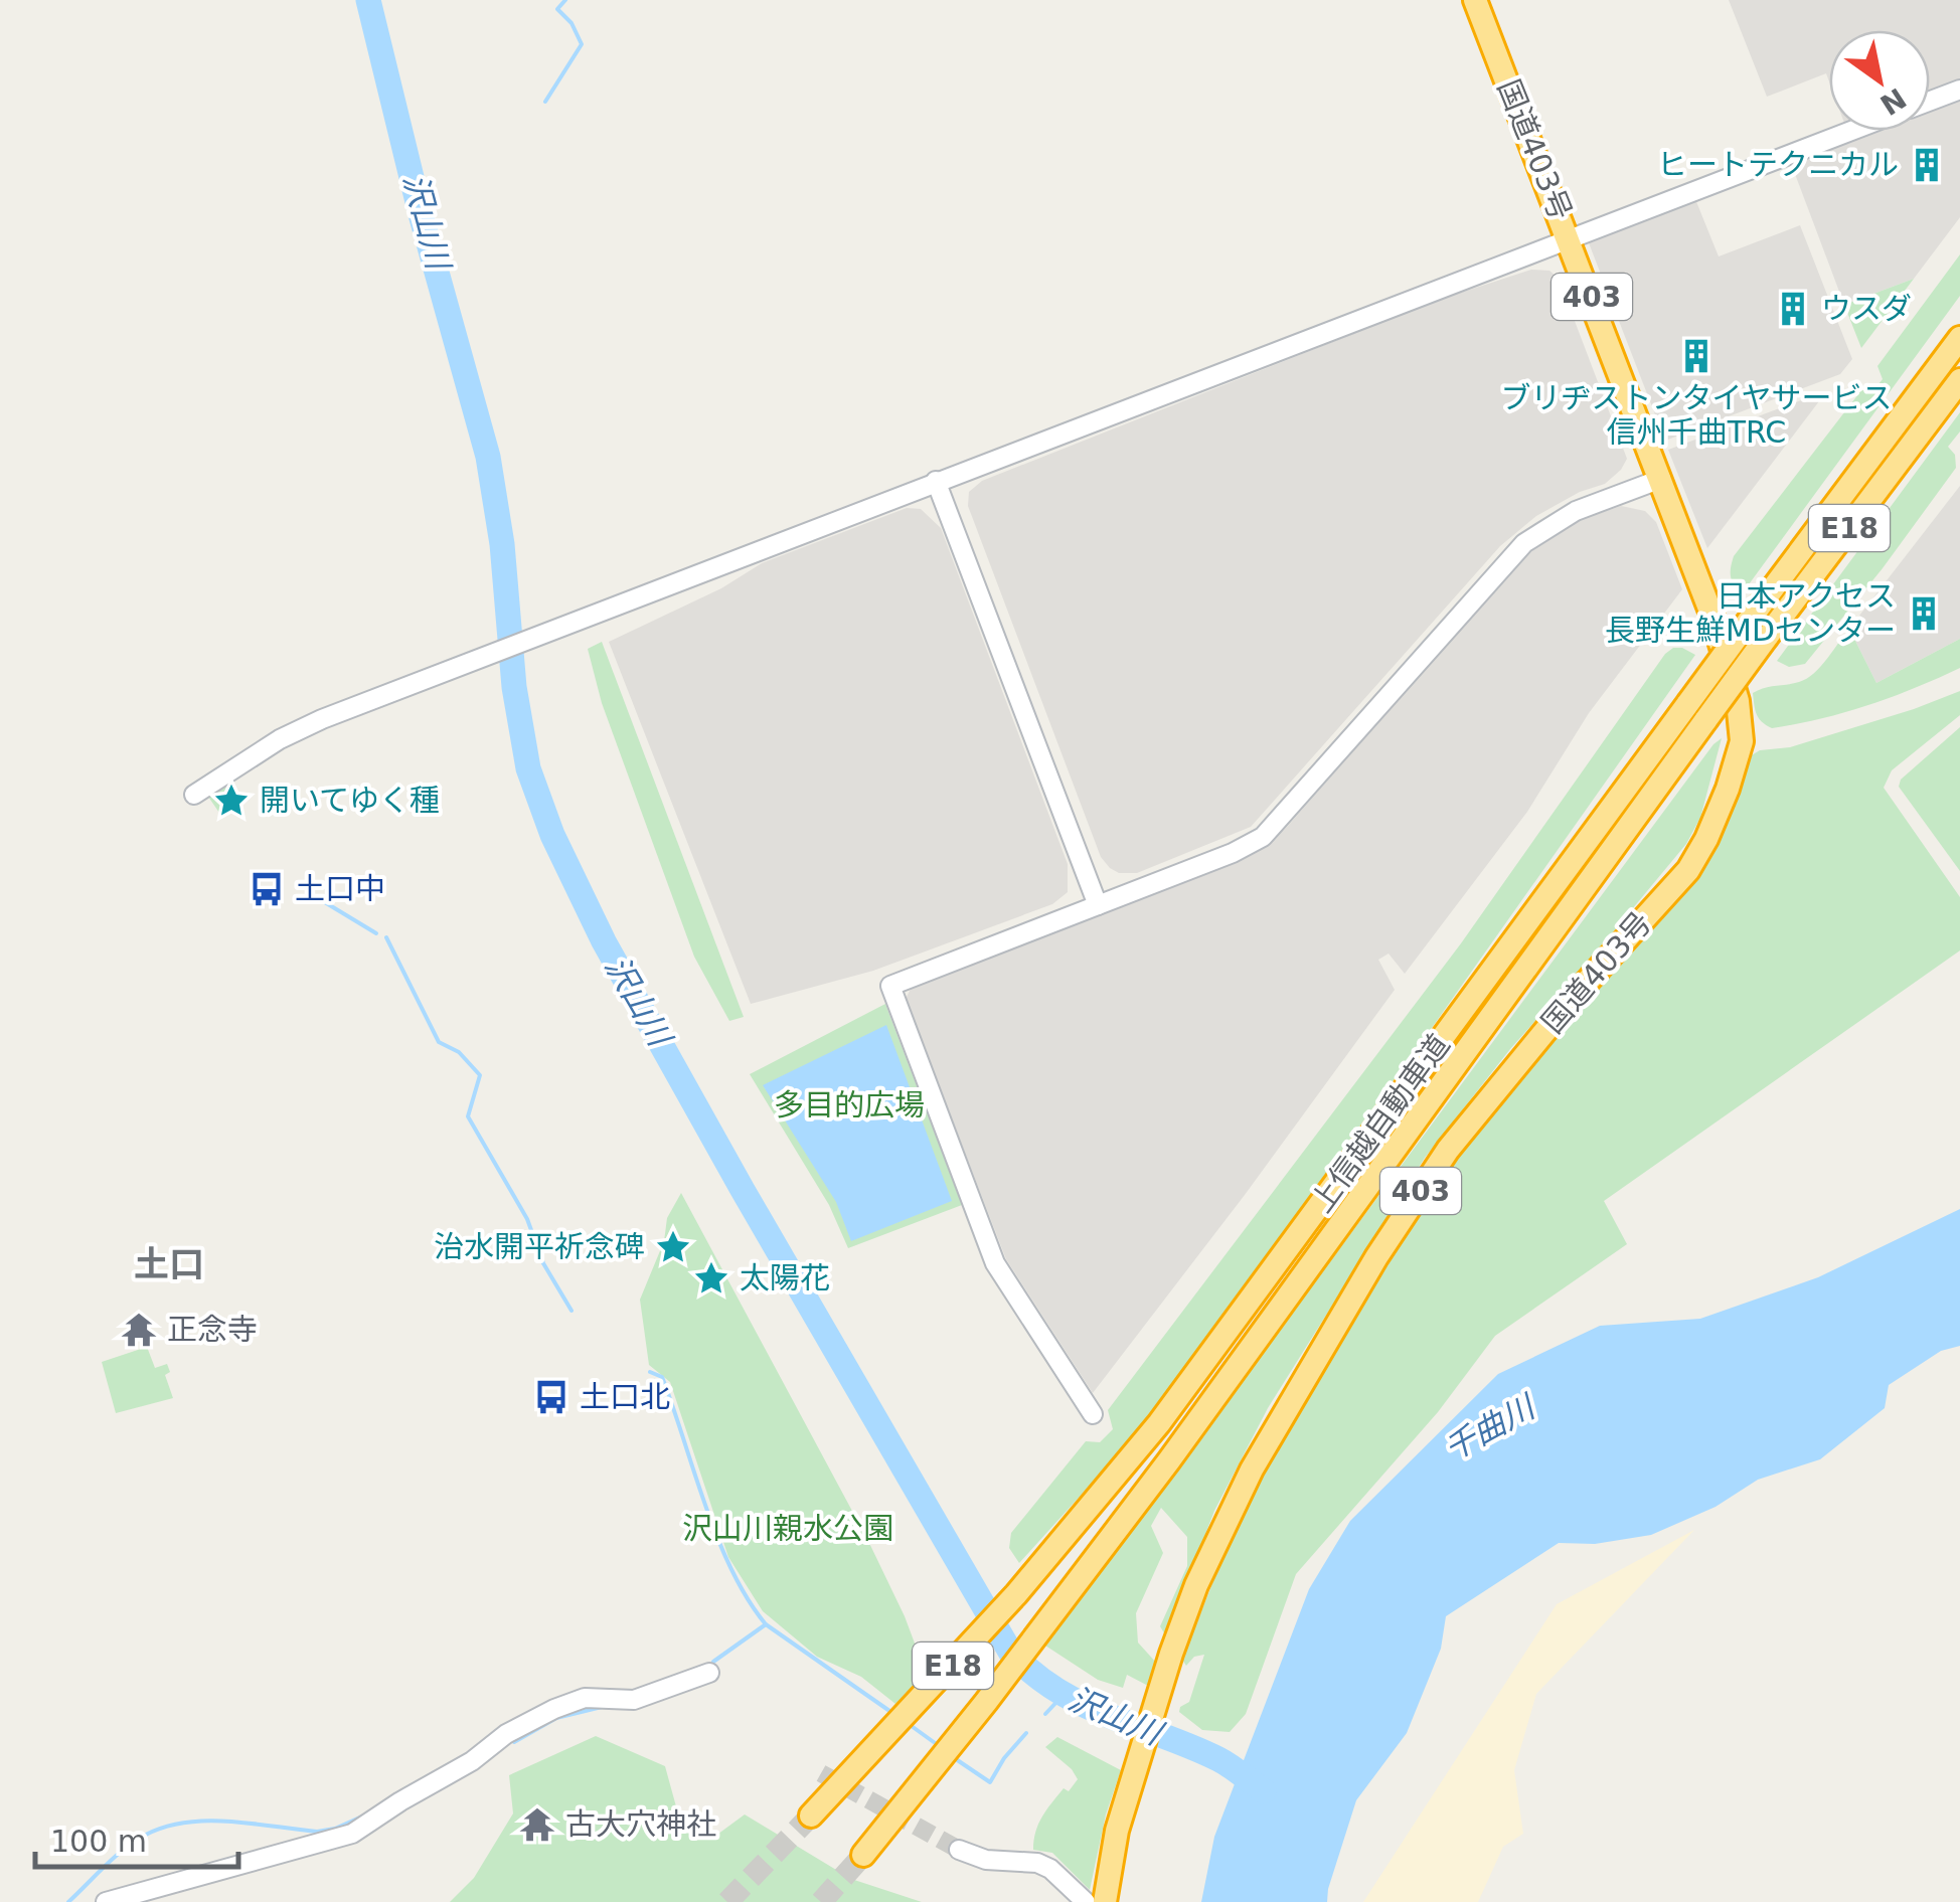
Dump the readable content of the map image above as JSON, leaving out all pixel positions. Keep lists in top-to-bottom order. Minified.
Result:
{"streets":{"highway":["国道403号","403","E18","上信越自動車道"]},"districts":["土口"],"water":["沢山川","千曲川"],"parks":["多目的広場","沢山川親水公園"],"places":{"building":["ヒートテクニカル","ウスダ","ブリヂストンタイヤサービス 信州千曲TRC","日本アクセス 長野生鮮MDセンター"],"place":["開いてゆく種","治水開平祈念碑","太陽花"],"bus stop":["土口中","土口北"],"temple":["正念寺","古大穴神社"]},"scale_bar":"100 m","north":"bottom right"}
